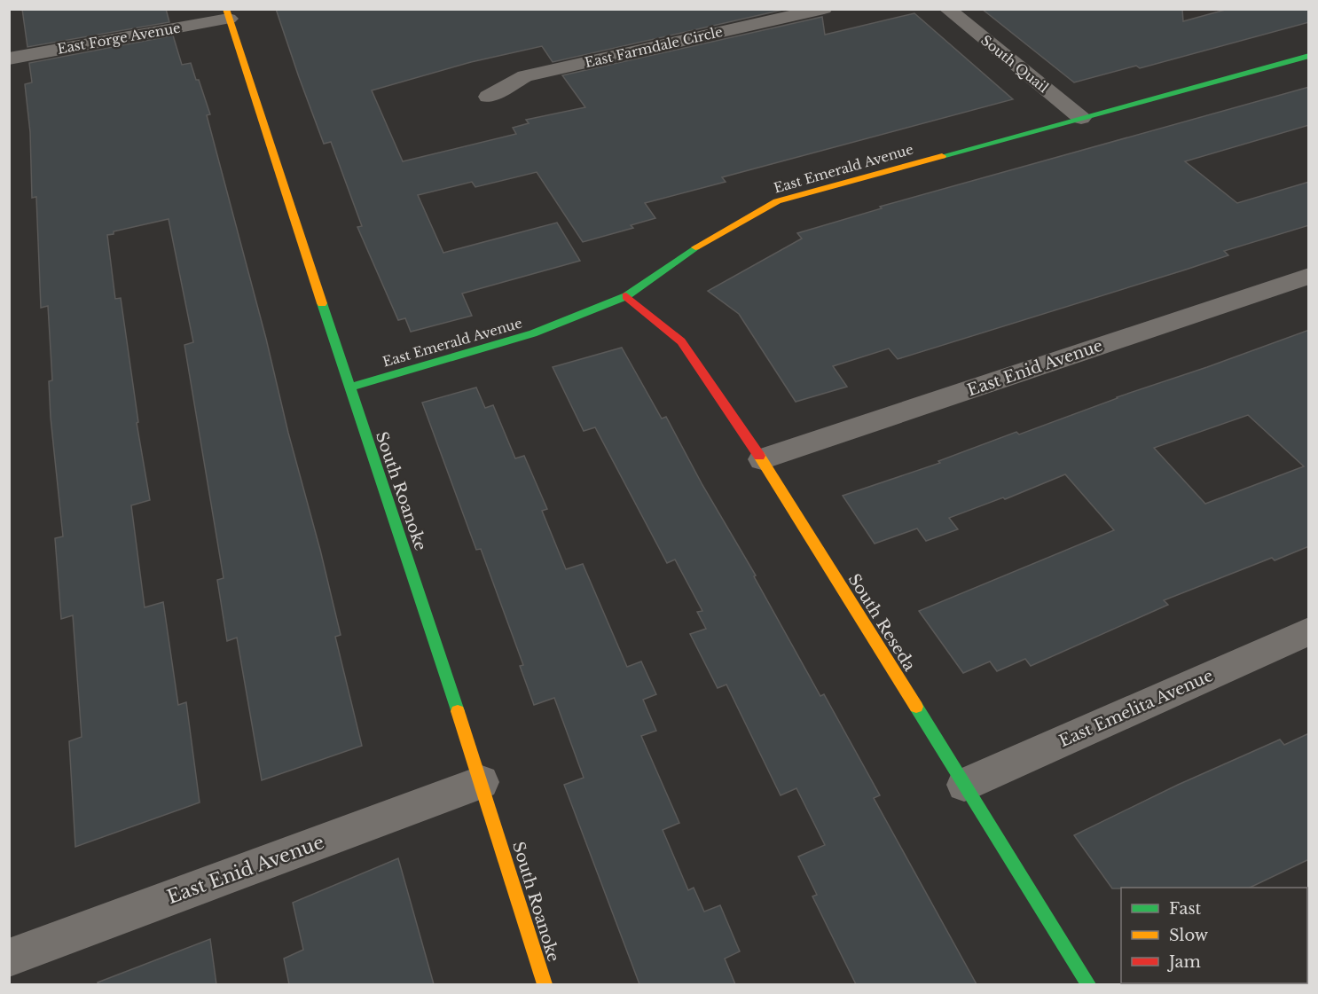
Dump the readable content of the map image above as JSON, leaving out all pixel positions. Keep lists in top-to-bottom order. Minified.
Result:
{"streets":{"street":["East Forge Avenue","East Farmdale Circle","South Quail","East Emerald Avenue","East Enid Avenue","South Roanoke","South Reseda","East Emelita Avenue"]},"crossings":[["East Forge Avenue","South Roanoke"],["South Quail","East Emerald Avenue"],["East Emerald Avenue","South Roanoke"],["East Emerald Avenue","South Reseda"],["East Enid Avenue","South Roanoke"],["East Enid Avenue","South Reseda"],["South Reseda","East Emelita Avenue"]],"legend":["Fast","Slow","Jam"]}
